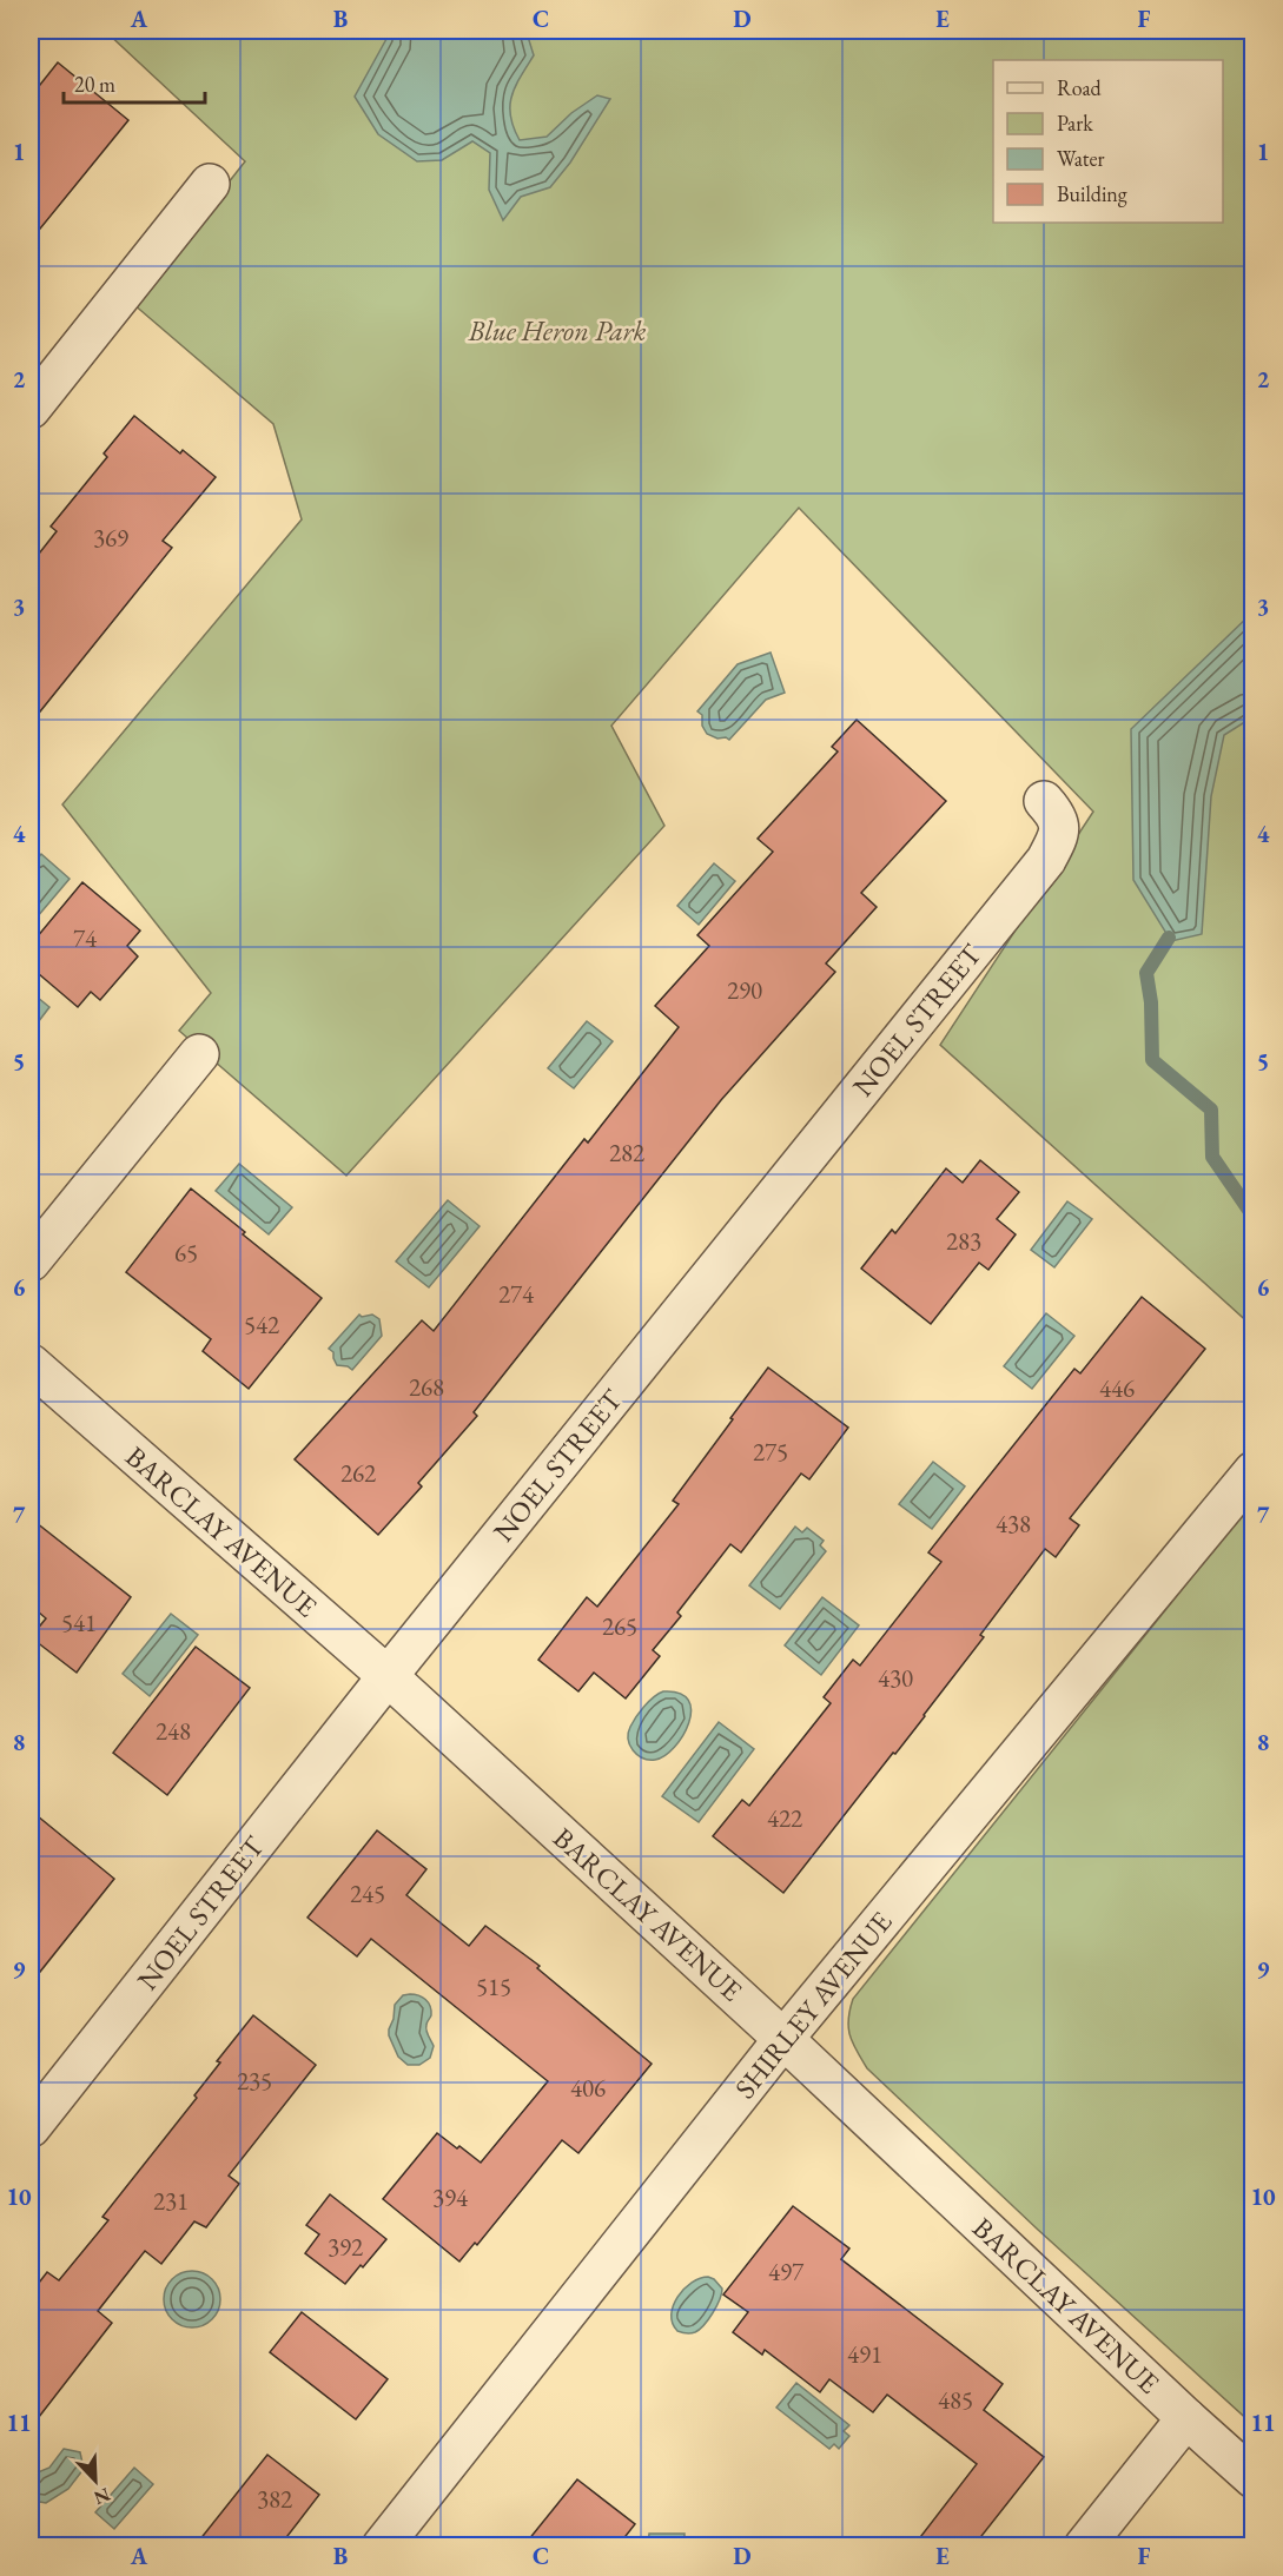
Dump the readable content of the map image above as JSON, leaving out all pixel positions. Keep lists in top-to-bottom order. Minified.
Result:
{"streets":{"street":["NOEL STREET","BARCLAY AVENUE","SHIRLEY AVENUE"]},"crossings":[["NOEL STREET","BARCLAY AVENUE"],["BARCLAY AVENUE","SHIRLEY AVENUE"]],"parks":["Blue Heron Park"],"house_numbers":["369","74","290","282","283","65","274","542","268","446","275","262","438","541","265","430","248","422","245","515","235","406","394","231","392","497","491","485","382"],"legend":["Road","Park","Water","Building"],"scale_bar":"20 m","north":"bottom right","grid":{"columns":["A","B","C","D","E","F"],"rows":["1","2","3","4","5","6","7","8","9","10","11"]}}
